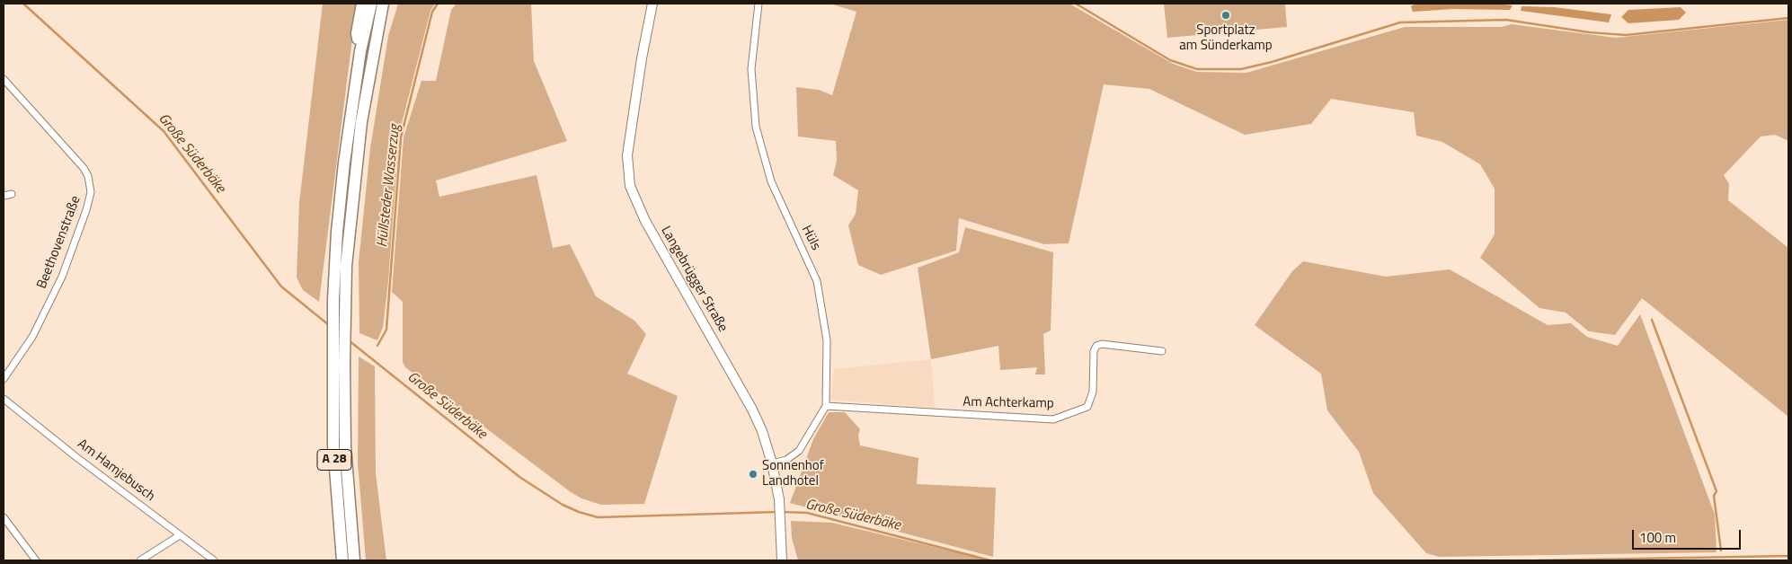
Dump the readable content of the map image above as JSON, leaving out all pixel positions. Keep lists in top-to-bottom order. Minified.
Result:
{"streets":{"highway":["A 28"],"street":["Hüls","Beethovenstraße","Langebrügger Straße","Am Achterkamp","Am Hamjebusch"]},"crossings":[["Hüls","Am Achterkamp"]],"water":["Große Süderbäke","Hüllsteder Wasserzug"],"places":["Sportplatz am Sünderkamp","Sonnenhof Landhotel"],"scale_bar":"100 m"}
